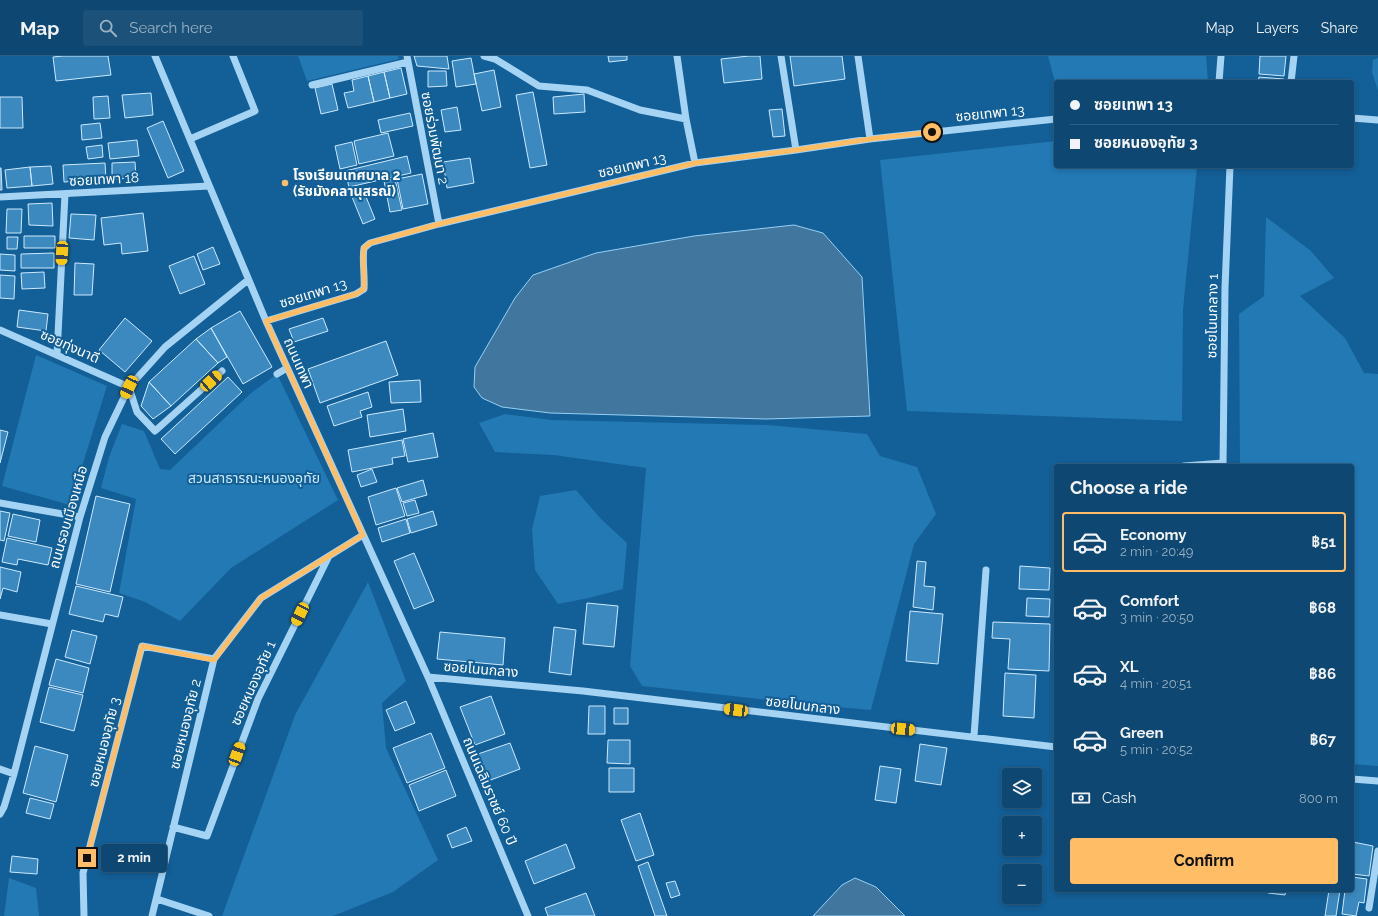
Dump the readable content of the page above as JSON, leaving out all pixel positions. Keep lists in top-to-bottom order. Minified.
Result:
{"streets":{"street":["ซอยเทพา 13","ซอยร่วมพัฒนา 2","ซอยเทพา 18","ซอยโนนกลาง 1","ซอยทุ่งนาดี","ถนนเทพา","ถนนรอบเมืองเหนือ","ซอยโนนกลาง","ซอยหนองอุทัย 1","ซอยหนองอุทัย 2","ซอยหนองอุทัย 3","ถนนเฉลิมราชย์ 60 ปี"]},"crossings":[["ซอยเทพา 13","ซอยร่วมพัฒนา 2"],["ซอยเทพา 13","ถนนเทพา"],["ซอยเทพา 18","ถนนเทพา"],["ซอยทุ่งนาดี","ถนนรอบเมืองเหนือ"],["ถนนเทพา","ถนนรอบเมืองเหนือ"],["ถนนเทพา","ซอยโนนกลาง"],["ถนนเทพา","ซอยหนองอุทัย 2"],["ถนนเทพา","ถนนเฉลิมราชย์ 60 ปี"],["ซอยโนนกลาง","ถนนเฉลิมราชย์ 60 ปี"],["ซอยหนองอุทัย 1","ซอยหนองอุทัย 2"],["ซอยหนองอุทัย 2","ซอยหนองอุทัย 3"]],"parks":["สวนสาธารณะหนองอุทัย"],"places":["โรงเรียนเทศบาล 2 (รัชมังคลานุสรณ์)"],"page":{"header":"Map","search":"Search here","nav":["Map","Layers","Share"],"banner":["ซอยเทพา 13","ซอยหนองอุทัย 3"],"heading":"Choose a ride","list":[{"name":"Economy","note":"2 min · 20:49","value":"฿51"},{"name":"Comfort","note":"3 min · 20:50","value":"฿68"},{"name":"XL","note":"4 min · 20:51","value":"฿86"},{"name":"Green","note":"5 min · 20:52","value":"฿67"}],"map_buttons":["+","−"],"pay":["Cash","800 m"],"buttons":"Confirm","bubble":"2 min"}}
